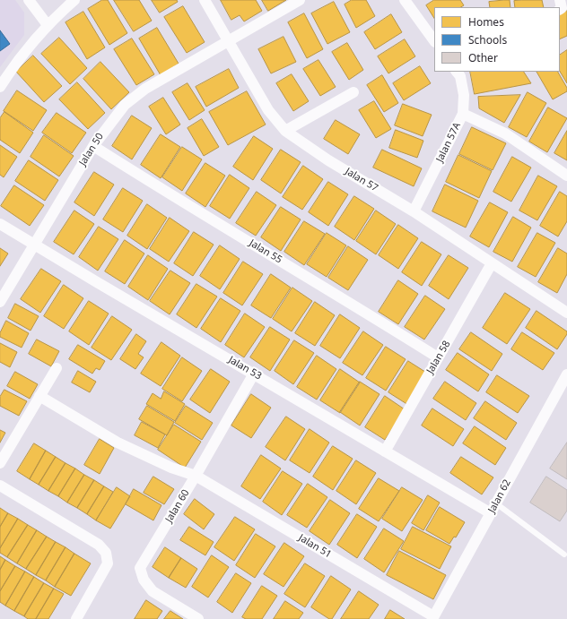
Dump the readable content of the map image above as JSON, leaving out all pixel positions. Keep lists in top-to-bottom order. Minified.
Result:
{"streets":{"street":["Jalan 57A","Jalan 50","Jalan 57","Jalan 55","Jalan 58","Jalan 53","Jalan 62","Jalan 60","Jalan 51"]},"crossings":[["Jalan 57A","Jalan 57"],["Jalan 50","Jalan 57"],["Jalan 50","Jalan 55"],["Jalan 50","Jalan 53"],["Jalan 57","Jalan 58"],["Jalan 55","Jalan 58"],["Jalan 58","Jalan 53"],["Jalan 53","Jalan 62"],["Jalan 53","Jalan 60"],["Jalan 62","Jalan 51"],["Jalan 60","Jalan 51"]],"legend":["Homes","Schools","Other"]}
